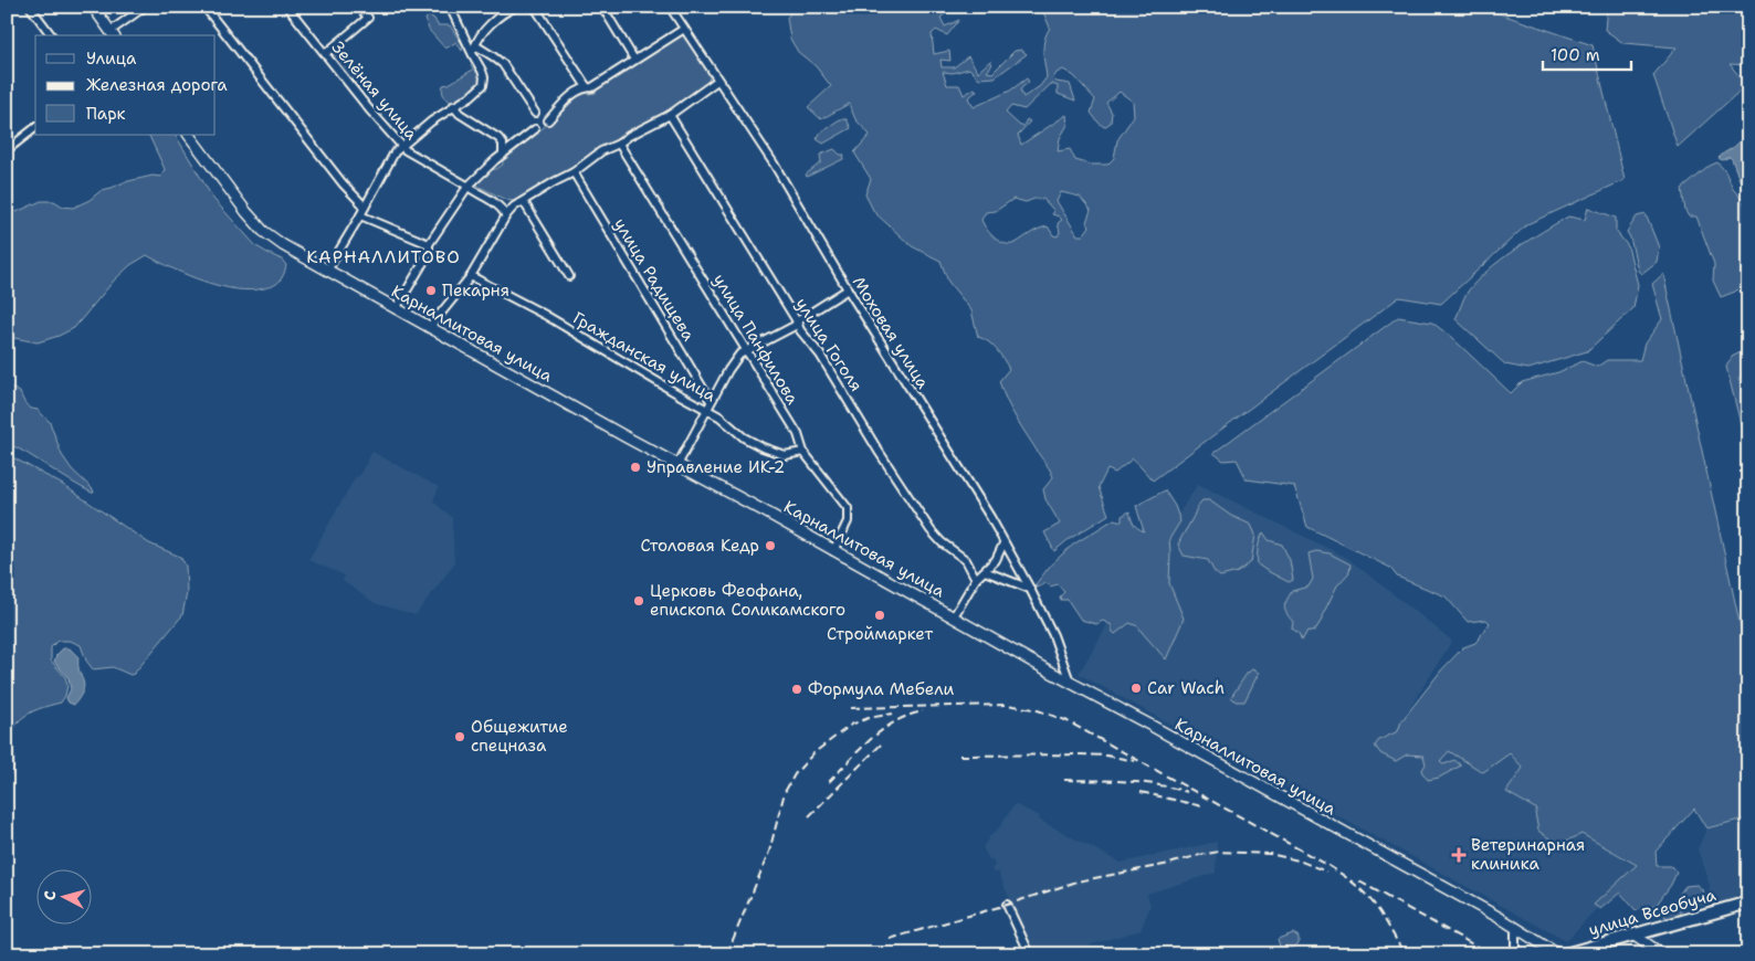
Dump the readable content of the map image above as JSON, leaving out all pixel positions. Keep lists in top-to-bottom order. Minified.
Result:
{"streets":{"main road":["улица Всеобуча"],"street":["Зелёная улица","улица Радищева","Моховая улица","Карналлитовая улица","улица Панфилова","улица Гоголя","Гражданская улица"]},"crossings":[["Моховая улица","Карналлитовая улица"],["Карналлитовая улица","улица Панфилова"],["улица Панфилова","Гражданская улица"]],"districts":["КАРНАЛЛИТОВО"],"places":{"other":["Пекарня","Управление ИК-2","Столовая Кедр","Церковь Феофана, епископа Соликамского","Строймаркет","Car Wach","Формула Мебели","Общежитие спецназа"],"health":["Ветеринарная клиника"]},"legend":["Улица","Железная дорога","Парк"],"scale_bar":"100 m","north":"left"}
